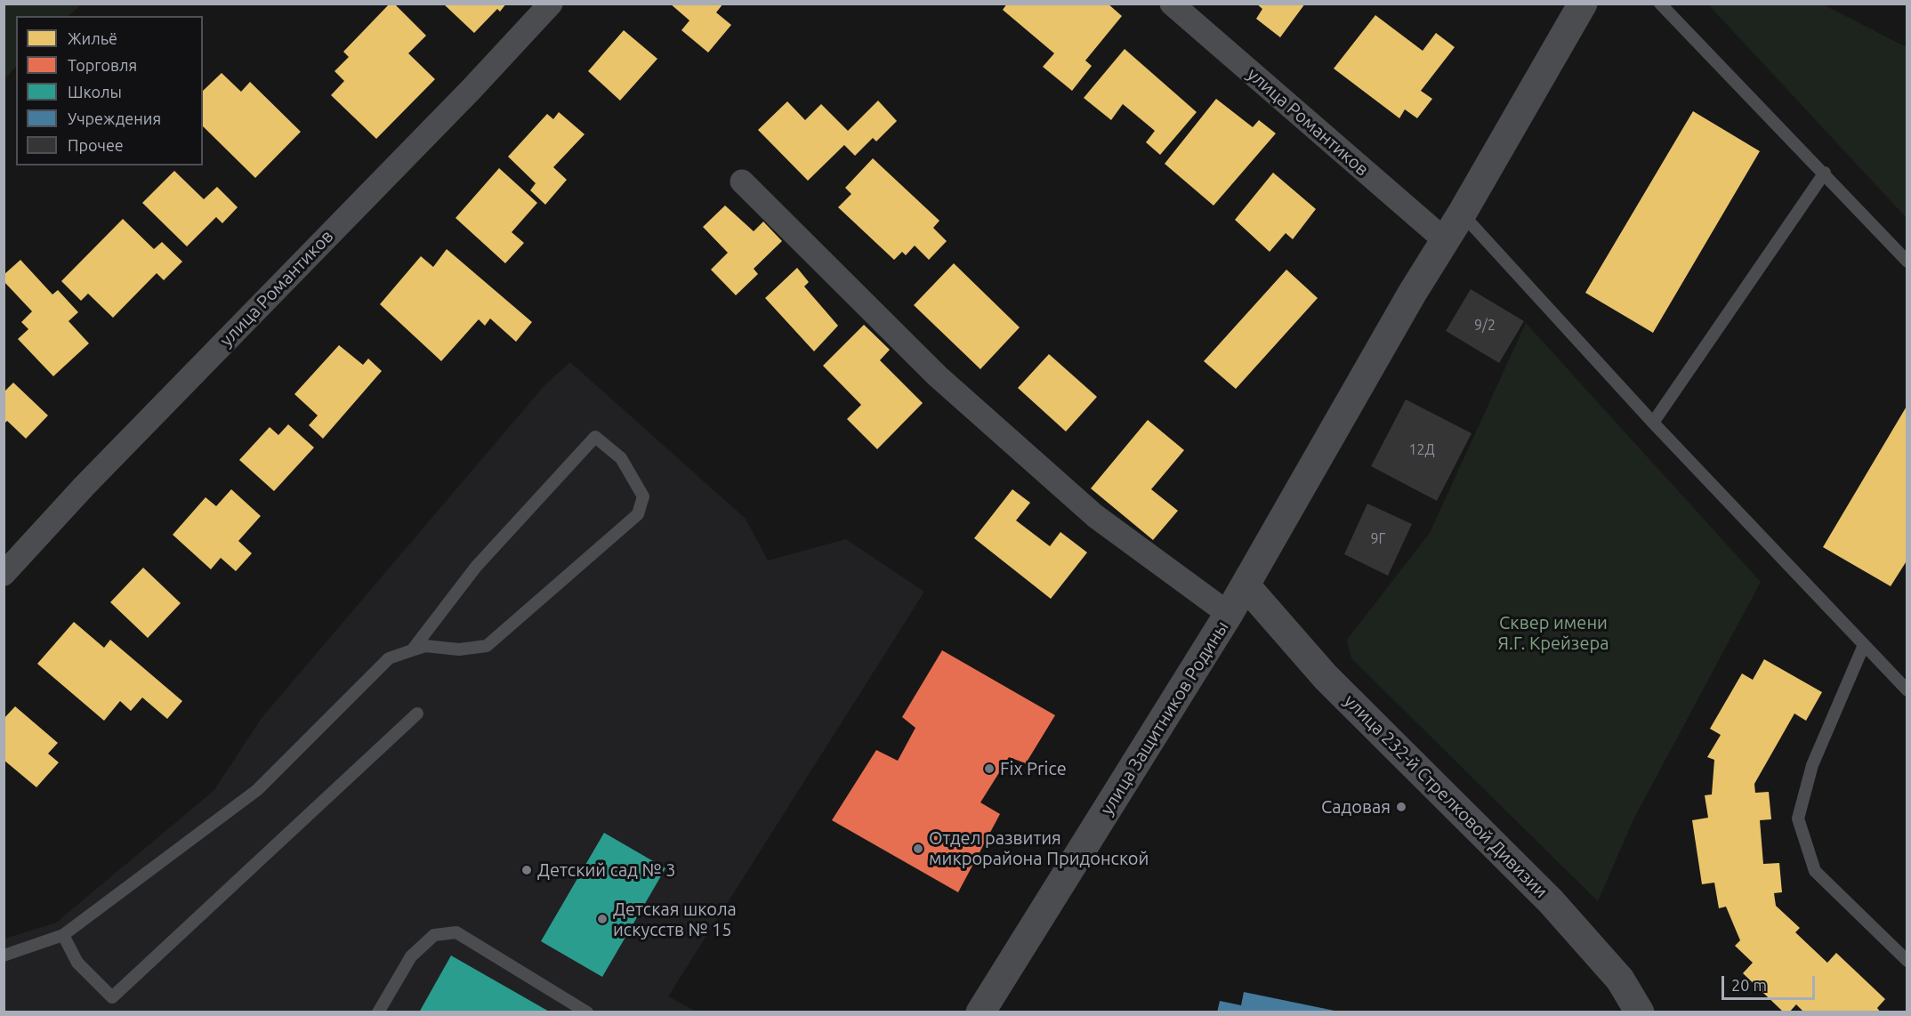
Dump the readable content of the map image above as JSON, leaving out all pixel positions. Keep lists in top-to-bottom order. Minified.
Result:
{"streets":{"street":["улица Романтиков","улица Защитников Родины","улица 232-й Стрелковой Дивизии"]},"crossings":[["улица Романтиков","улица Защитников Родины"],["улица Защитников Родины","улица 232-й Стрелковой Дивизии"]],"parks":["Сквер имени Я.Г. Крейзера"],"places":["Fix Price","Садовая","Отдел развития микрорайона Придонской","Детский сад № 3","Детская школа искусств № 15"],"house_numbers":["9/2","12Д","9Г"],"legend":["Жильё","Торговля","Школы","Учреждения","Прочее"],"scale_bar":"20 m"}
